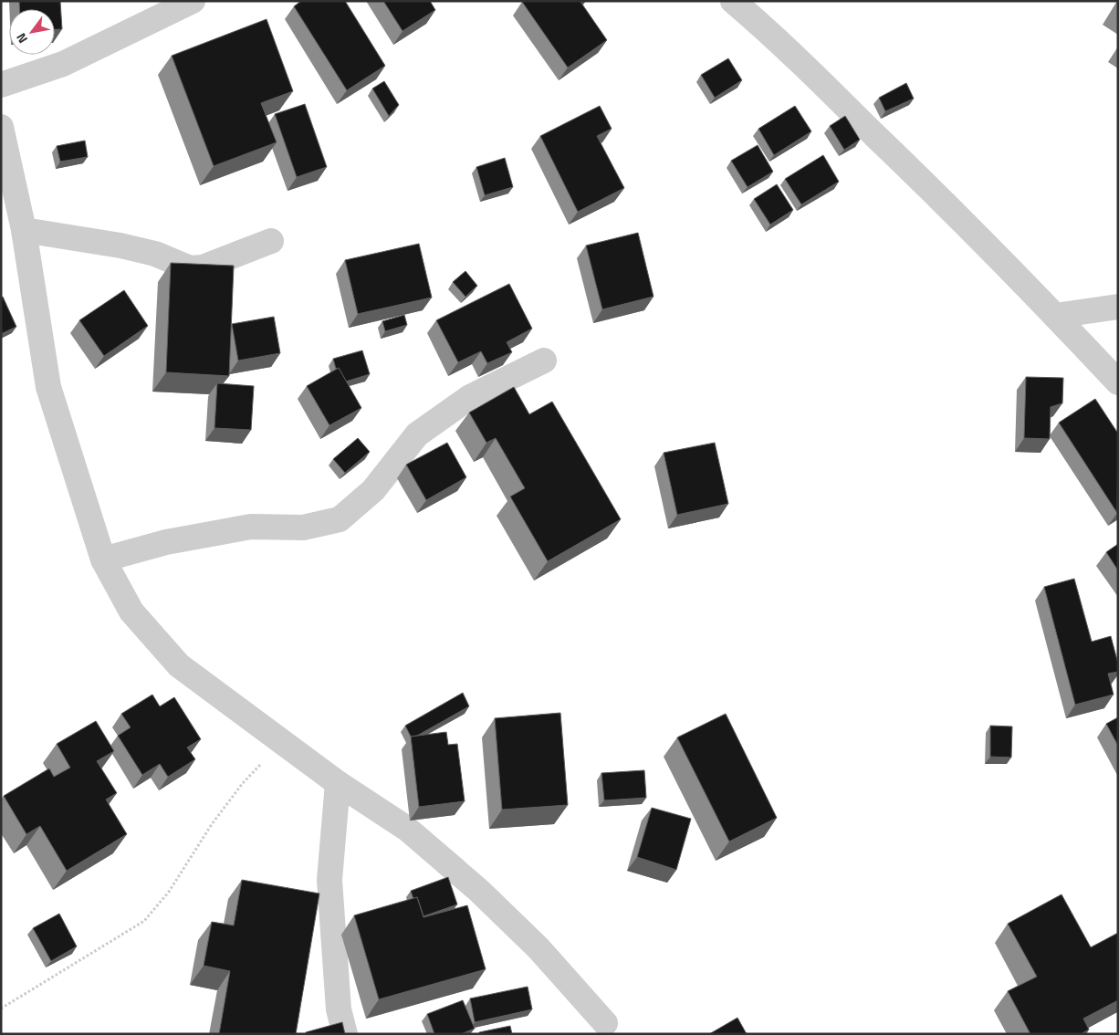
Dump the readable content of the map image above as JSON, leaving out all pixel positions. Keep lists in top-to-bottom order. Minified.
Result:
{"north":"bottom left"}
